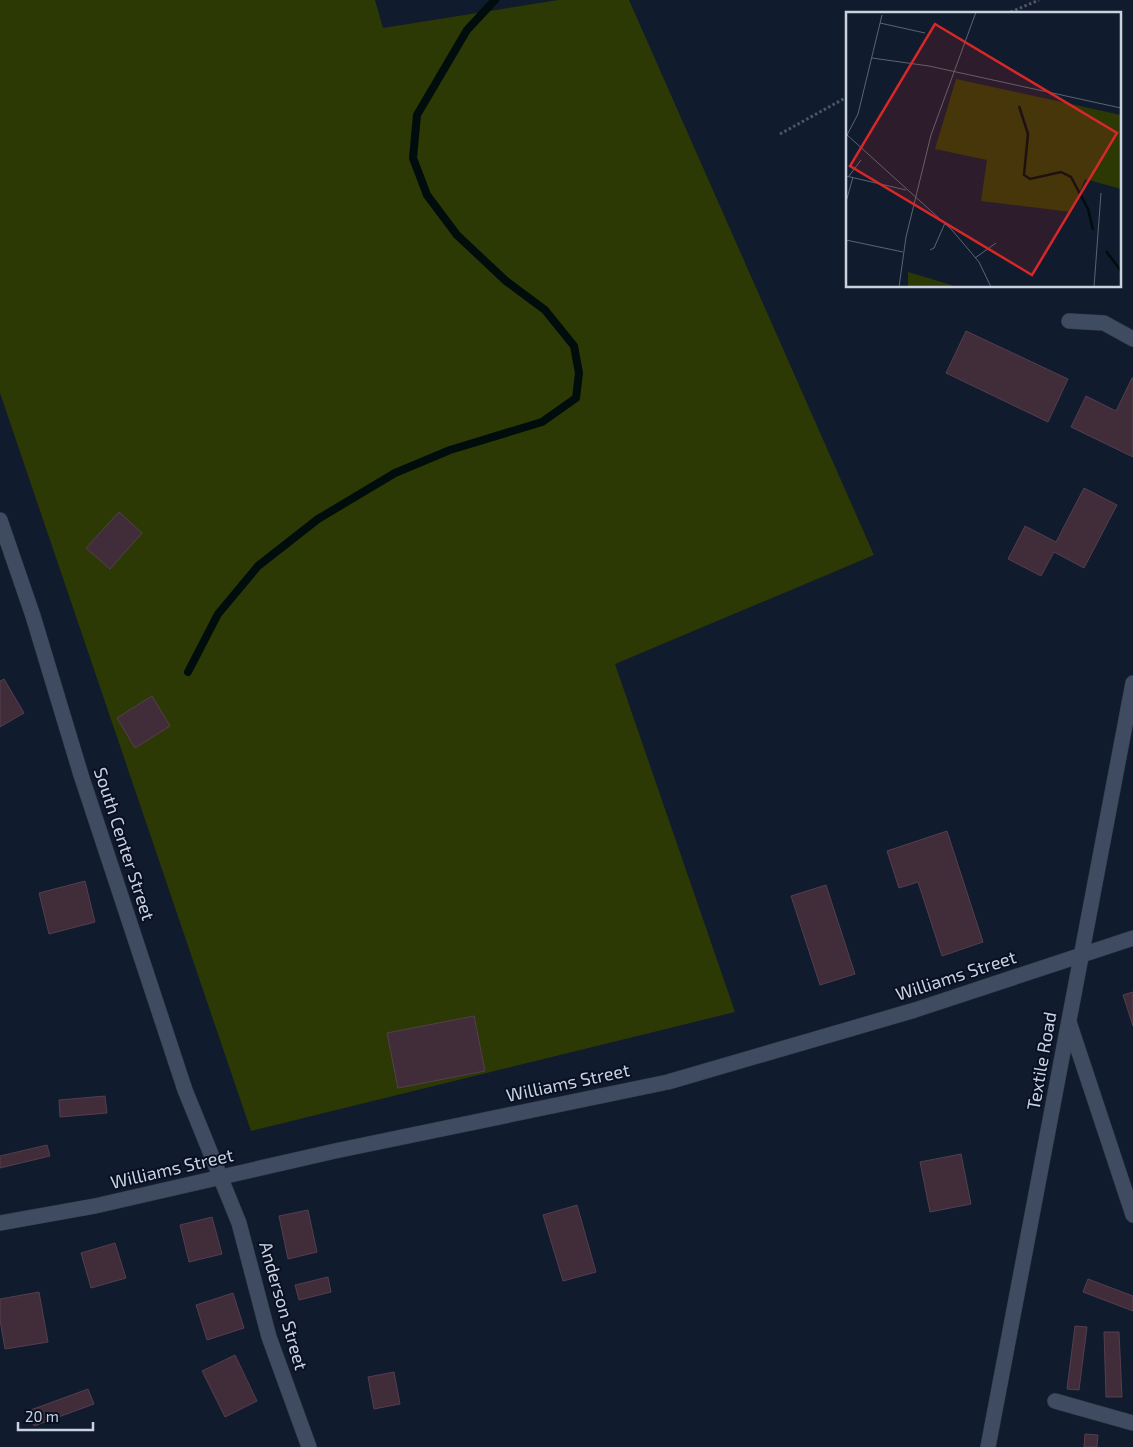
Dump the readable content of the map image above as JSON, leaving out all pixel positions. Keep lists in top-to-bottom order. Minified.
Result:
{"streets":{"street":["South Center Street","Williams Street","Textile Road","Anderson Street"]},"crossings":[["South Center Street","Williams Street"],["South Center Street","Anderson Street"],["Williams Street","Textile Road"],["Williams Street","Anderson Street"]],"scale_bar":"20 m"}
